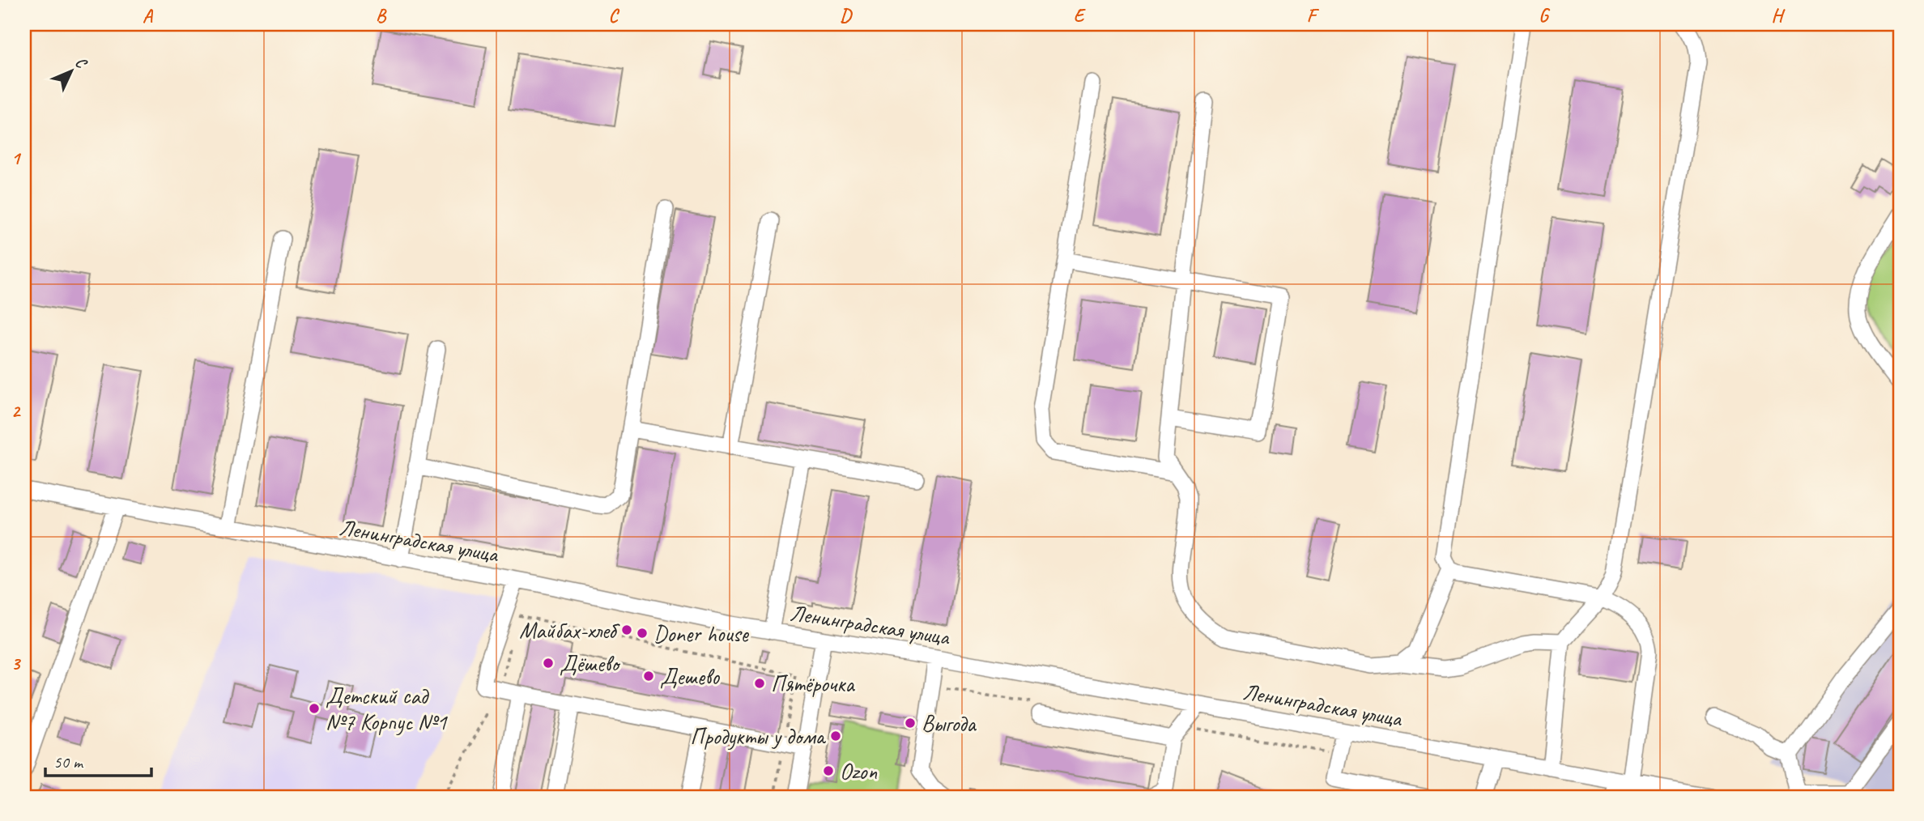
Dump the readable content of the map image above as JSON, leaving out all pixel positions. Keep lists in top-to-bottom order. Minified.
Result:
{"streets":{"street":["Ленинградская улица"]},"places":["Майбах-хлеб","Doner house","Дёшево","Дешево","Пятёрочка","Детский сад №7 Корпус №1","Выгода","Продукты у дома","Ozon"],"scale_bar":"50 m","north":"top right","grid":{"columns":["A","B","C","D","E","F","G","H"],"rows":["1","2","3"]}}
